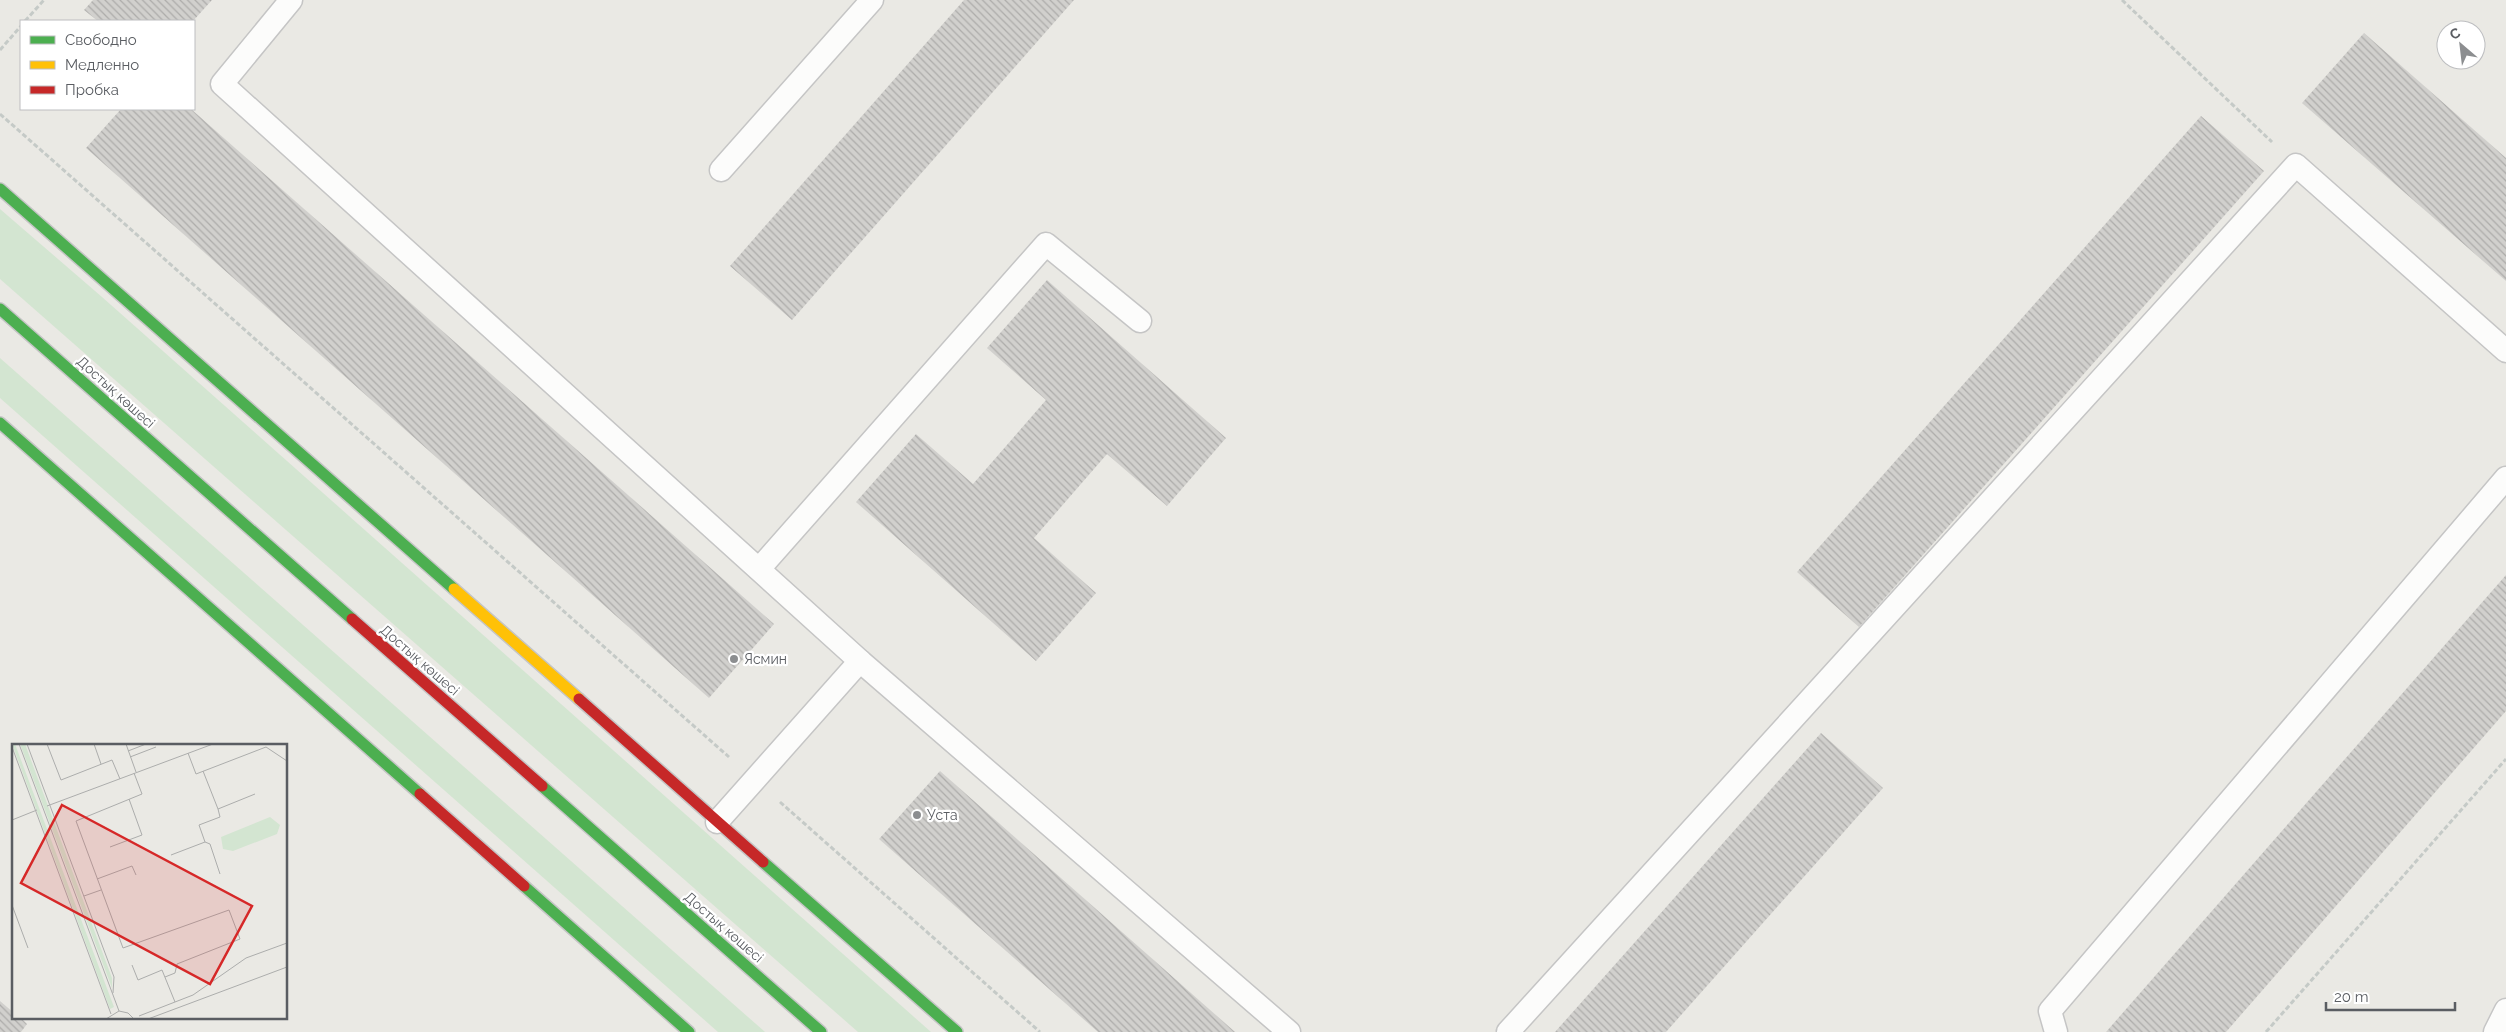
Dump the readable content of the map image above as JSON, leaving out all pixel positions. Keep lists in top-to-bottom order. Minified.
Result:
{"streets":{"street":["Достық көшесі"]},"places":["Ясмин","Уста"],"legend":["Свободно","Медленно","Пробка"],"scale_bar":"20 m","north":"top left"}
